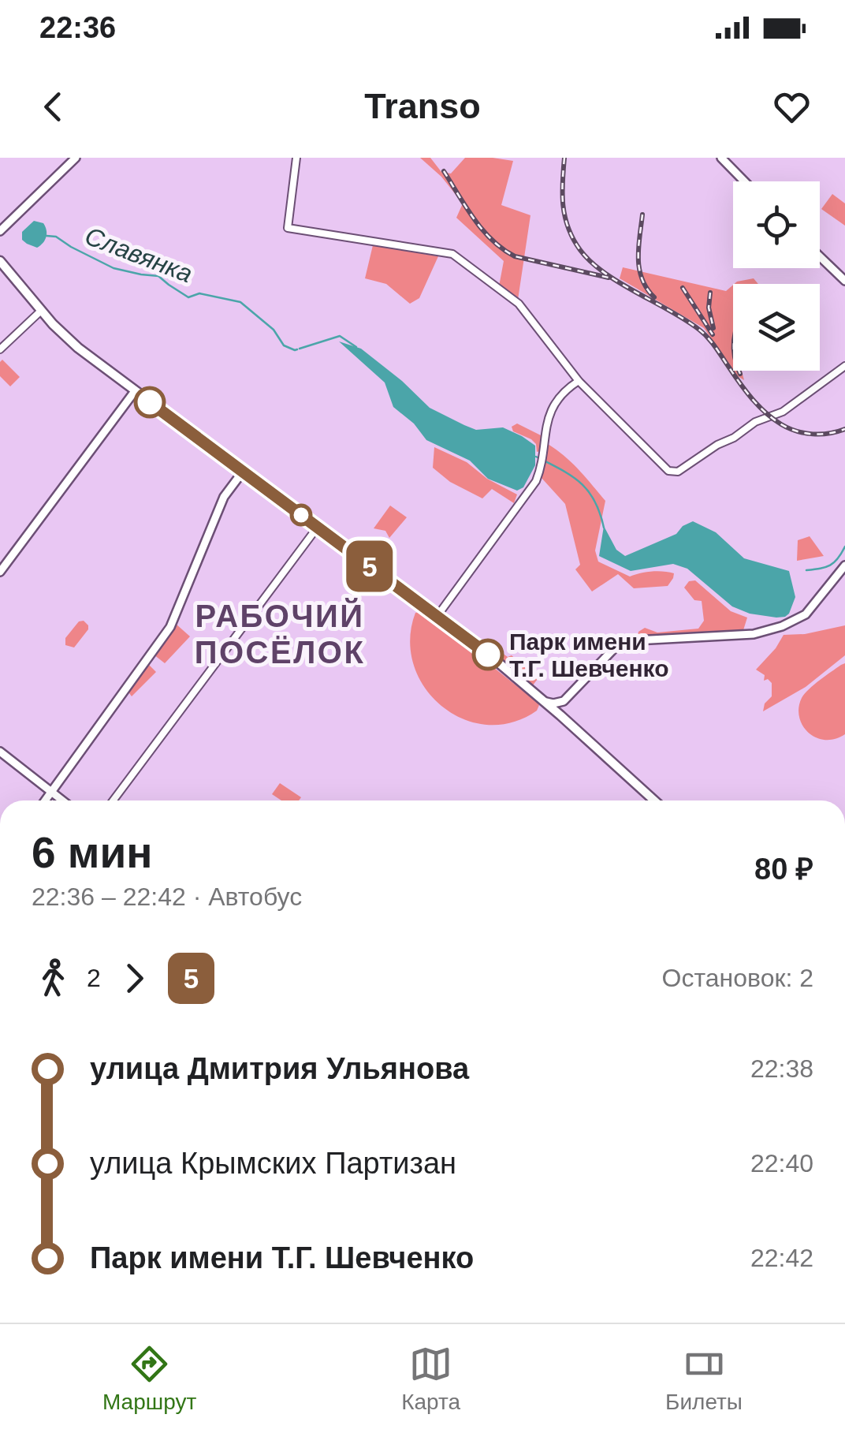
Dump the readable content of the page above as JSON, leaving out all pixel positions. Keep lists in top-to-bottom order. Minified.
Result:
{"districts":["РАБОЧИЙ ПОСЁЛОК"],"water":["Славянка"],"places":["Парк имени Т.Г. Шевченко"],"lines":["bus line 5"],"page":{"status":"22:36","header":"Transo","on_map":"5","heading":["6 мин","22:36 – 22:42 · Автобус","80 ₽"],"legs":["2","5","Остановок: 2"],"list":[{"name":"улица Дмитрия Ульянова","value":"22:38"},{"name":"улица Крымских Партизан","value":"22:40"},{"name":"Парк имени Т.Г. Шевченко","value":"22:42"}],"tabs":["Маршрут","Карта","Билеты"]}}
